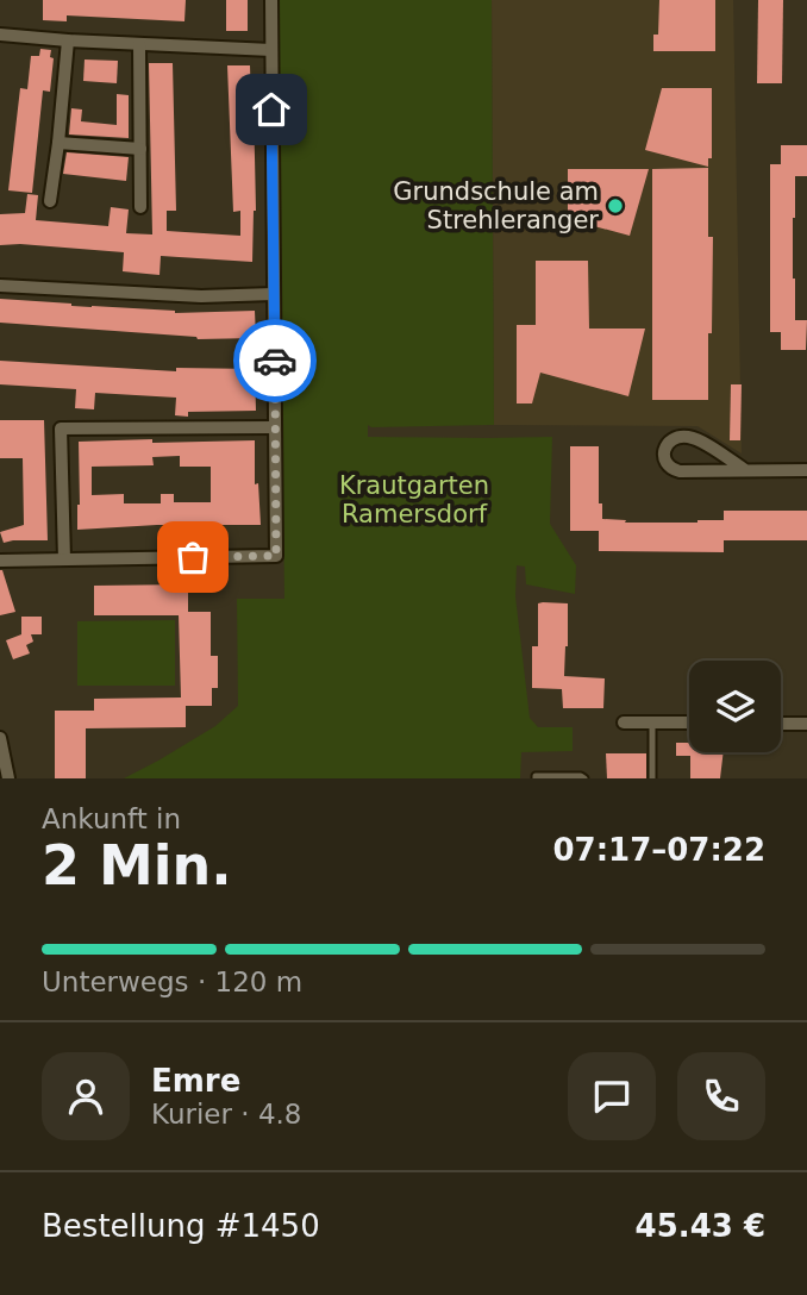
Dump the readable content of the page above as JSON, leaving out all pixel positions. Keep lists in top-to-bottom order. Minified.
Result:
{"parks":["Krautgarten Ramersdorf"],"places":["Grundschule am Strehleranger"],"page":{"heading":["2 Min.","Ankunft in","07:17–07:22"],"panel":["Emre","Kurier · 4.8","Bestellung #1450","45.43 €"],"bar":"Unterwegs · 120 m"}}
